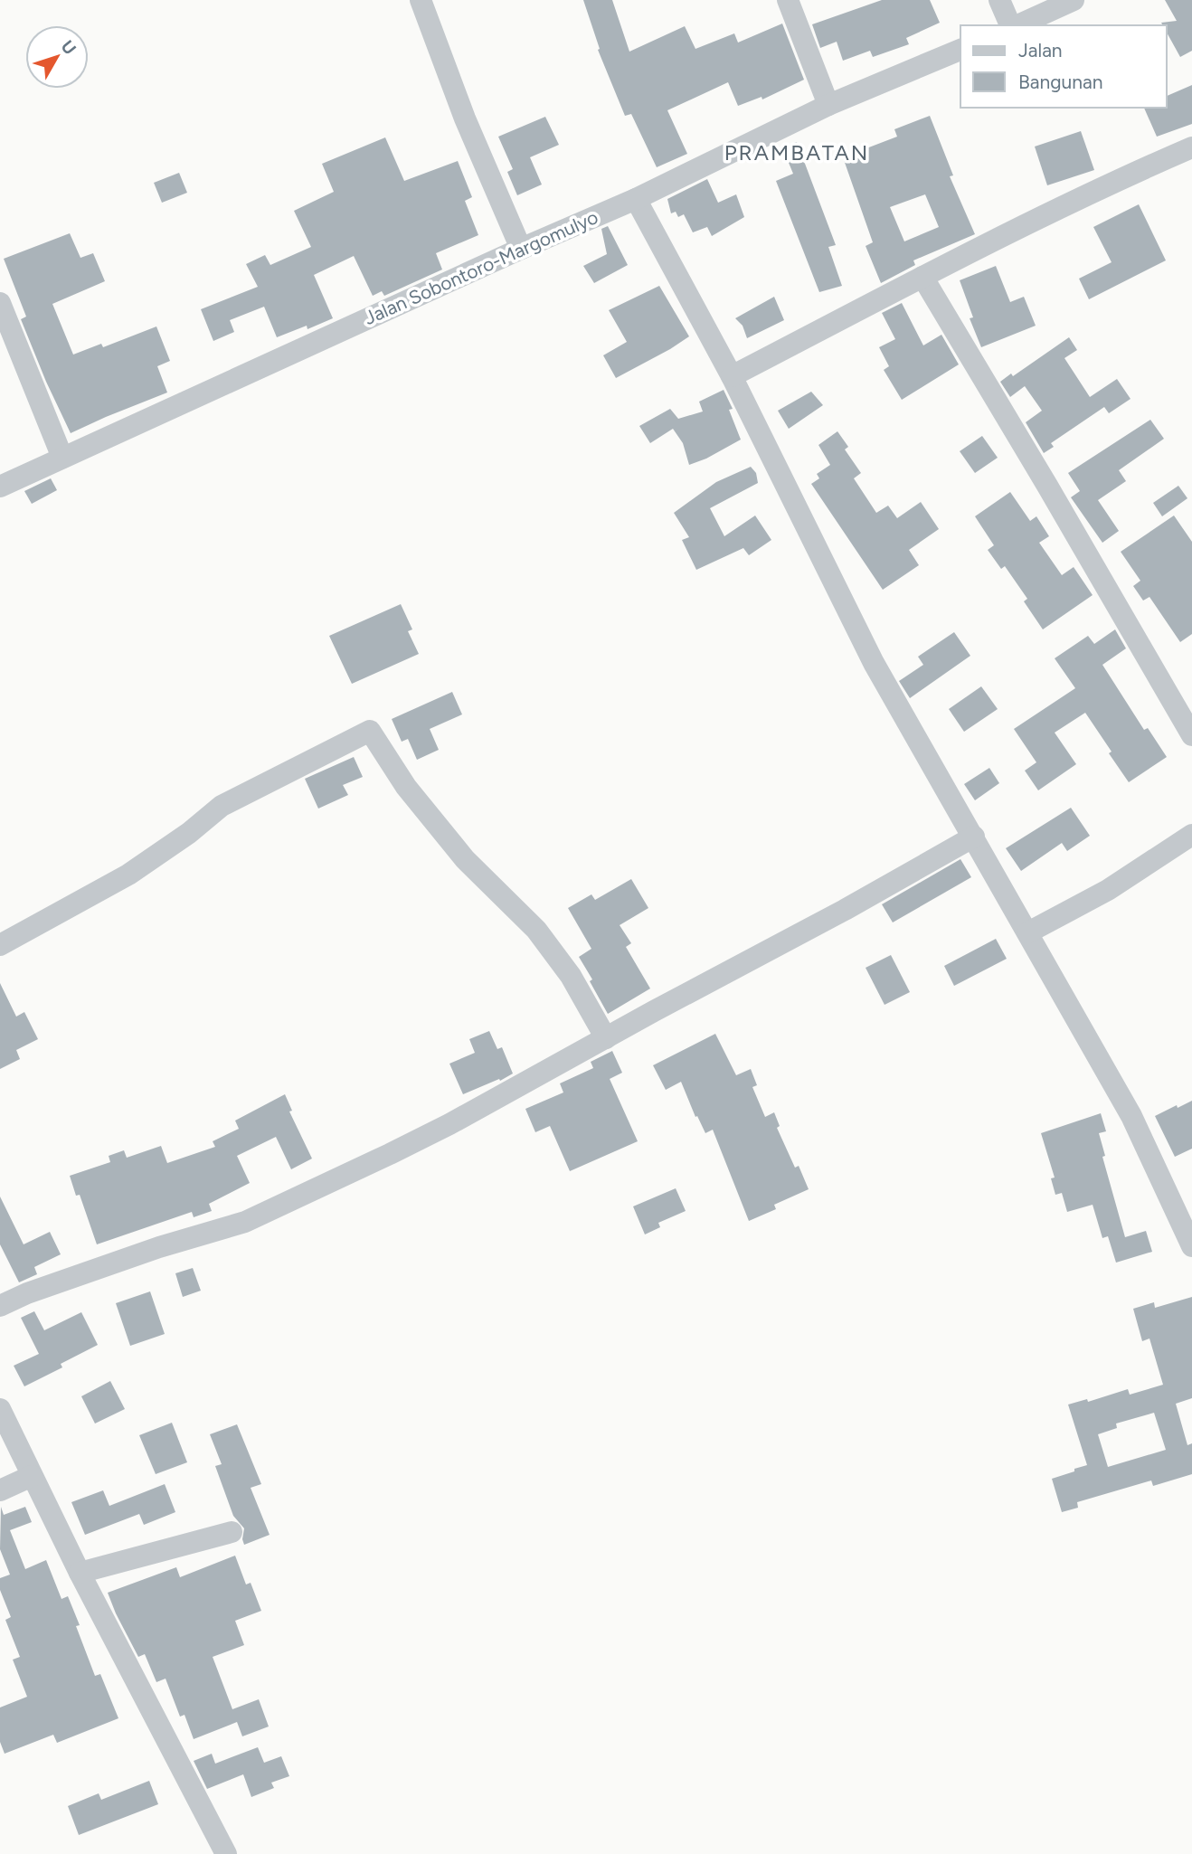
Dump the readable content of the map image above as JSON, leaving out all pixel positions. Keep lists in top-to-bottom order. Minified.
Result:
{"streets":{"street":["Jalan Sobontoro-Margomulyo"]},"districts":["PRAMBATAN"],"legend":["Jalan","Bangunan"],"north":"top right"}
